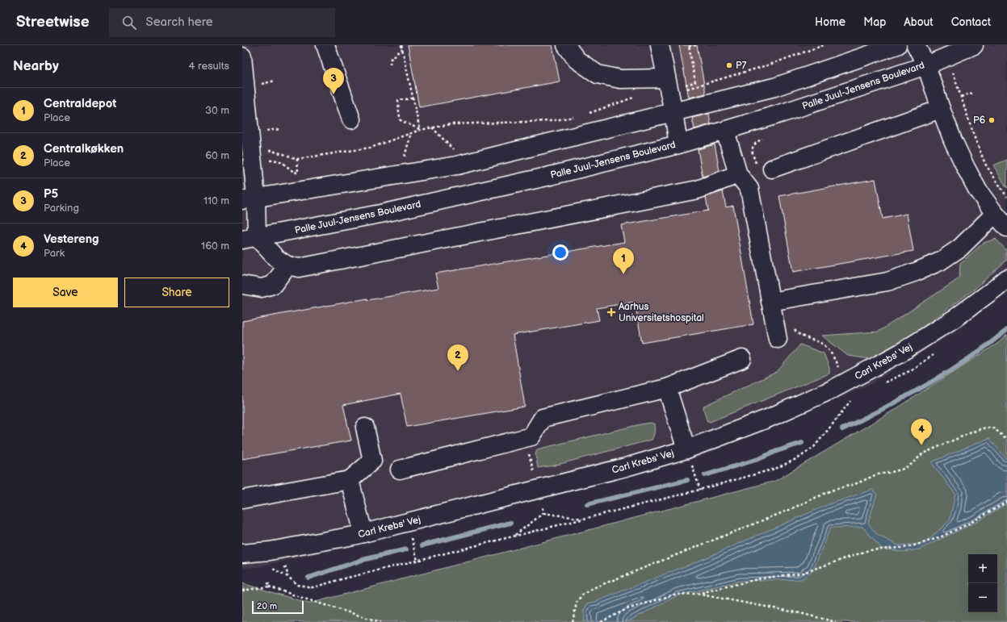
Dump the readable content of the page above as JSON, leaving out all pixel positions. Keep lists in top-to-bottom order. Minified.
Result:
{"streets":{"street":["Palle Juul-Jensens Boulevard","Carl Krebs' Vej"]},"places":{"other":["P7","P6"],"health":["Aarhus Universitetshospital"]},"scale_bar":"20 m","page":{"header":"Streetwise","search":"Search here","nav":["Home","Map","About","Contact"],"heading":["Nearby","4 results"],"pins":["3","1","2","4"],"list":[{"mark":"1","name":"Centraldepot","note":"Place","value":"30 m"},{"mark":"2","name":"Centralkøkken","note":"Place","value":"60 m"},{"mark":"3","name":"P5","note":"Parking","value":"110 m"},{"mark":"4","name":"Vestereng","note":"Park","value":"160 m"}],"buttons":["Save","Share"],"map_buttons":["+","−"],"scale":"20 m"}}
